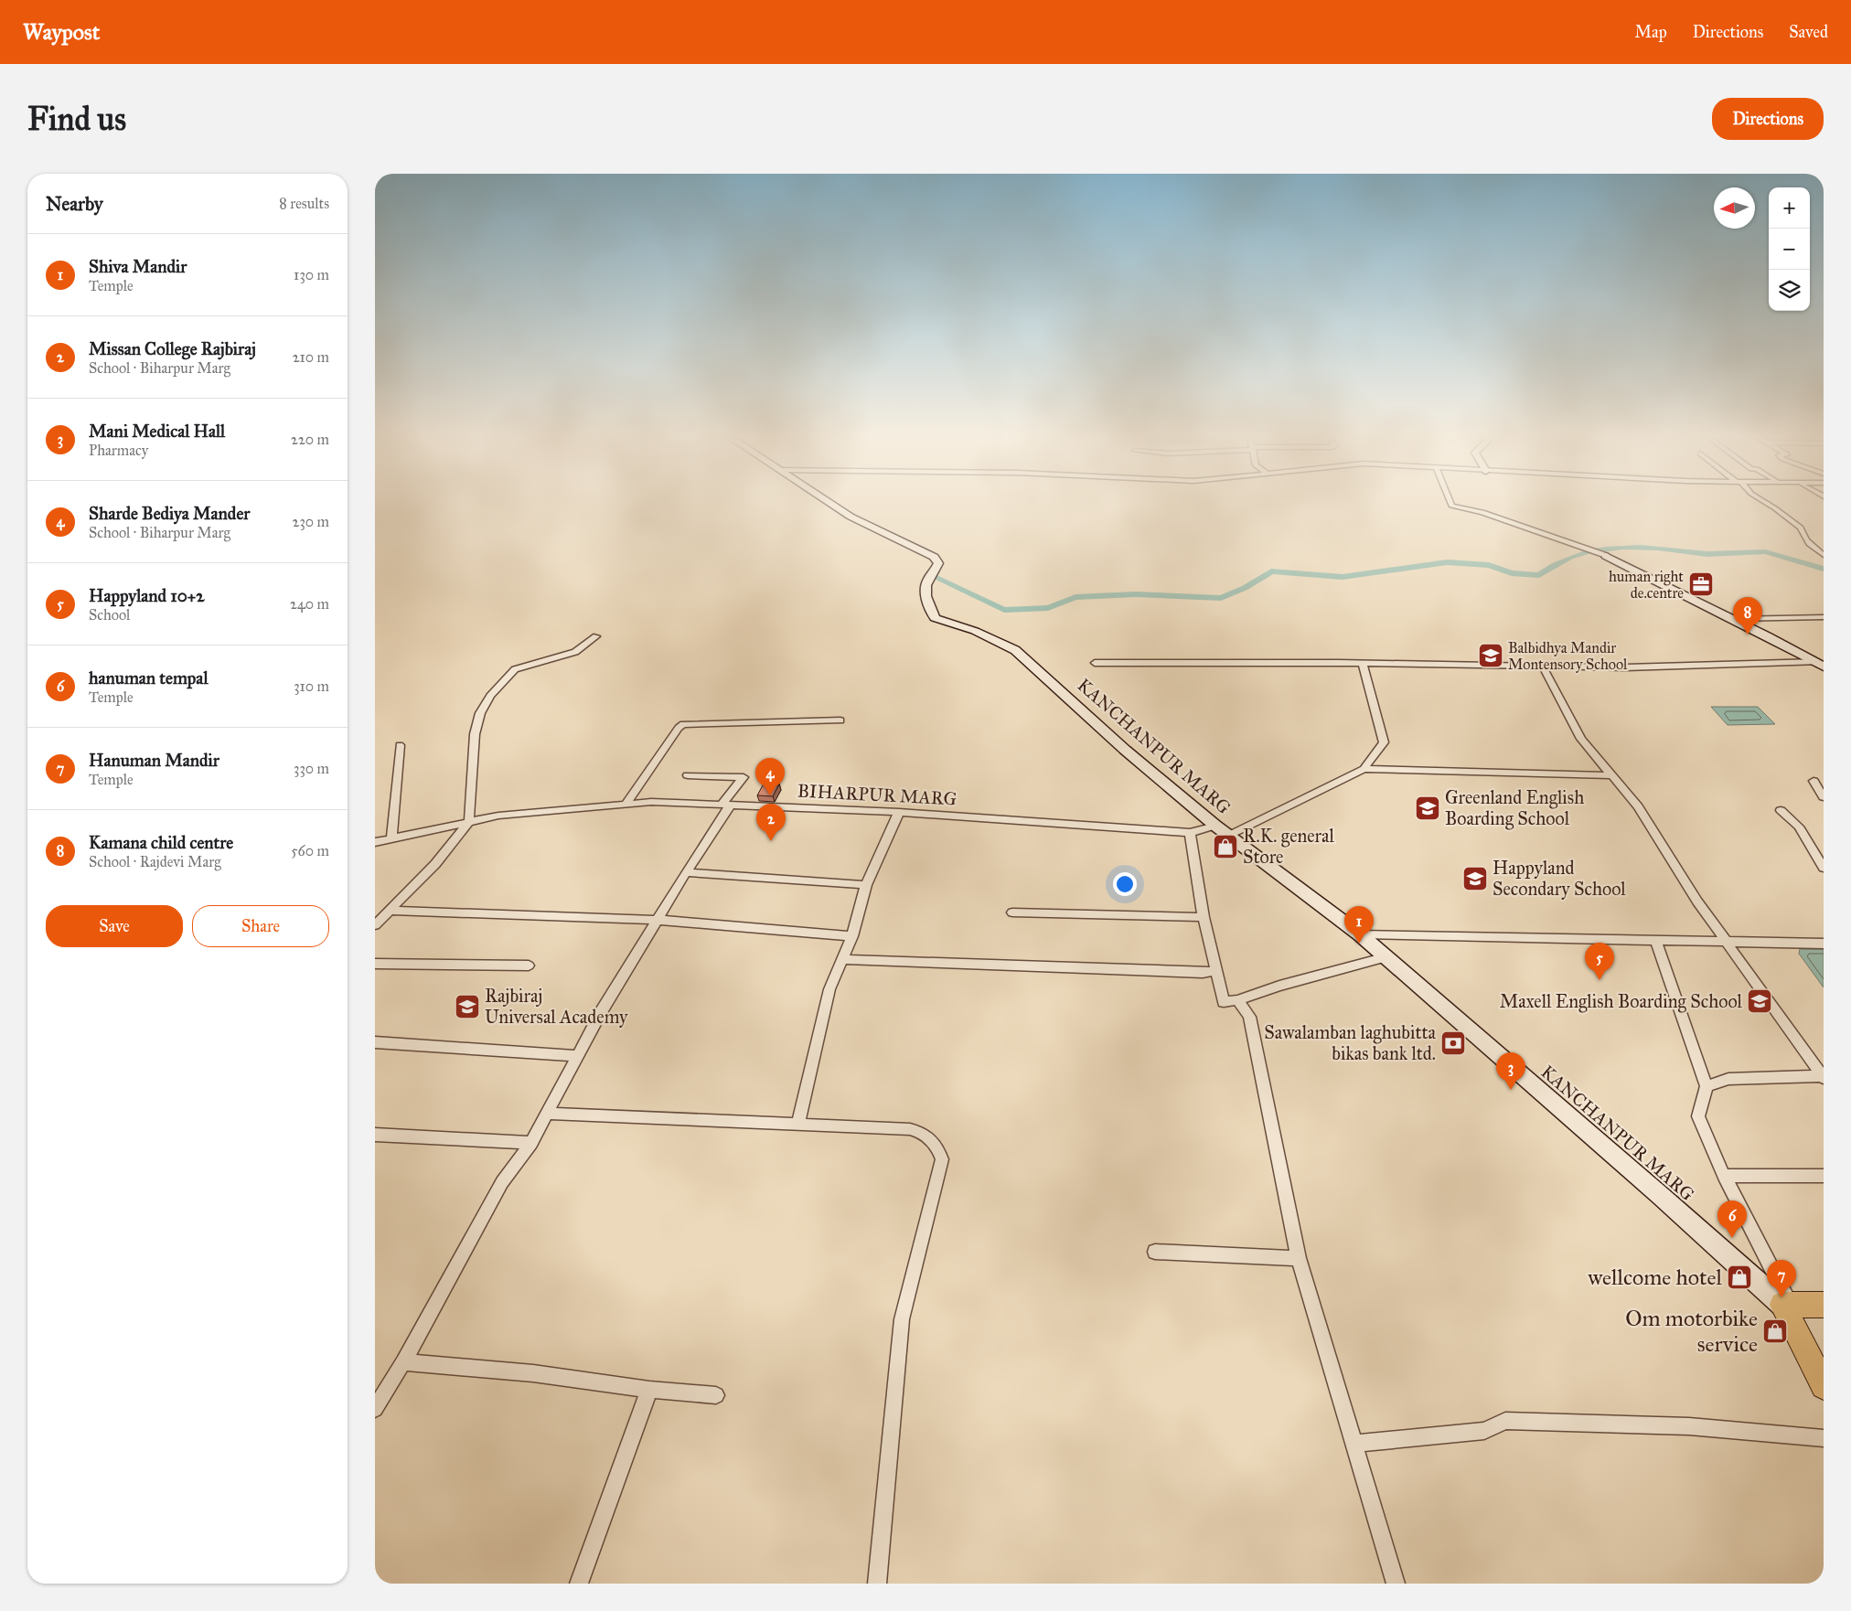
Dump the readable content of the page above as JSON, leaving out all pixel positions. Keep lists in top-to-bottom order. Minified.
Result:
{"streets":{"main road":["KANCHANPUR MARG"],"street":["BIHARPUR MARG"]},"crossings":[["KANCHANPUR MARG","BIHARPUR MARG"]],"places":{"office":["human right de.centre"],"school or university":["Balbidhya Mandir Montensory School","Greenland English Boarding School","Happyland Secondary School","Maxell English Boarding School","Rajbiraj Universal Academy"],"shop":["R.K. general Store","wellcome hotel","Om motorbike service"],"bank":["Sawalamban laghubitta bikas bank ltd."]},"north":"left","page":{"header":"Waypost","nav":["Map","Directions","Saved"],"buttons":["Directions",["Save","Share"]],"title":"Find us","heading":["Nearby","8 results"],"map_buttons":["+","−"],"list":[{"mark":"1","name":"Shiva Mandir","note":"Temple","value":"130 m"},{"mark":"2","name":"Missan College Rajbiraj","note":"School · Biharpur Marg","value":"210 m"},{"mark":"3","name":"Mani Medical Hall","note":"Pharmacy","value":"220 m"},{"mark":"4","name":"Sharde Bediya Mander","note":"School · Biharpur Marg","value":"230 m"},{"mark":"5","name":"Happyland 10+2","note":"School","value":"240 m"},{"mark":"6","name":"hanuman tempal","note":"Temple","value":"310 m"},{"mark":"7","name":"Hanuman Mandir","note":"Temple","value":"330 m"},{"mark":"8","name":"Kamana child centre","note":"School · Rajdevi Marg","value":"560 m"}],"pins":["8","4","2","1","5","3","6","7"]}}
